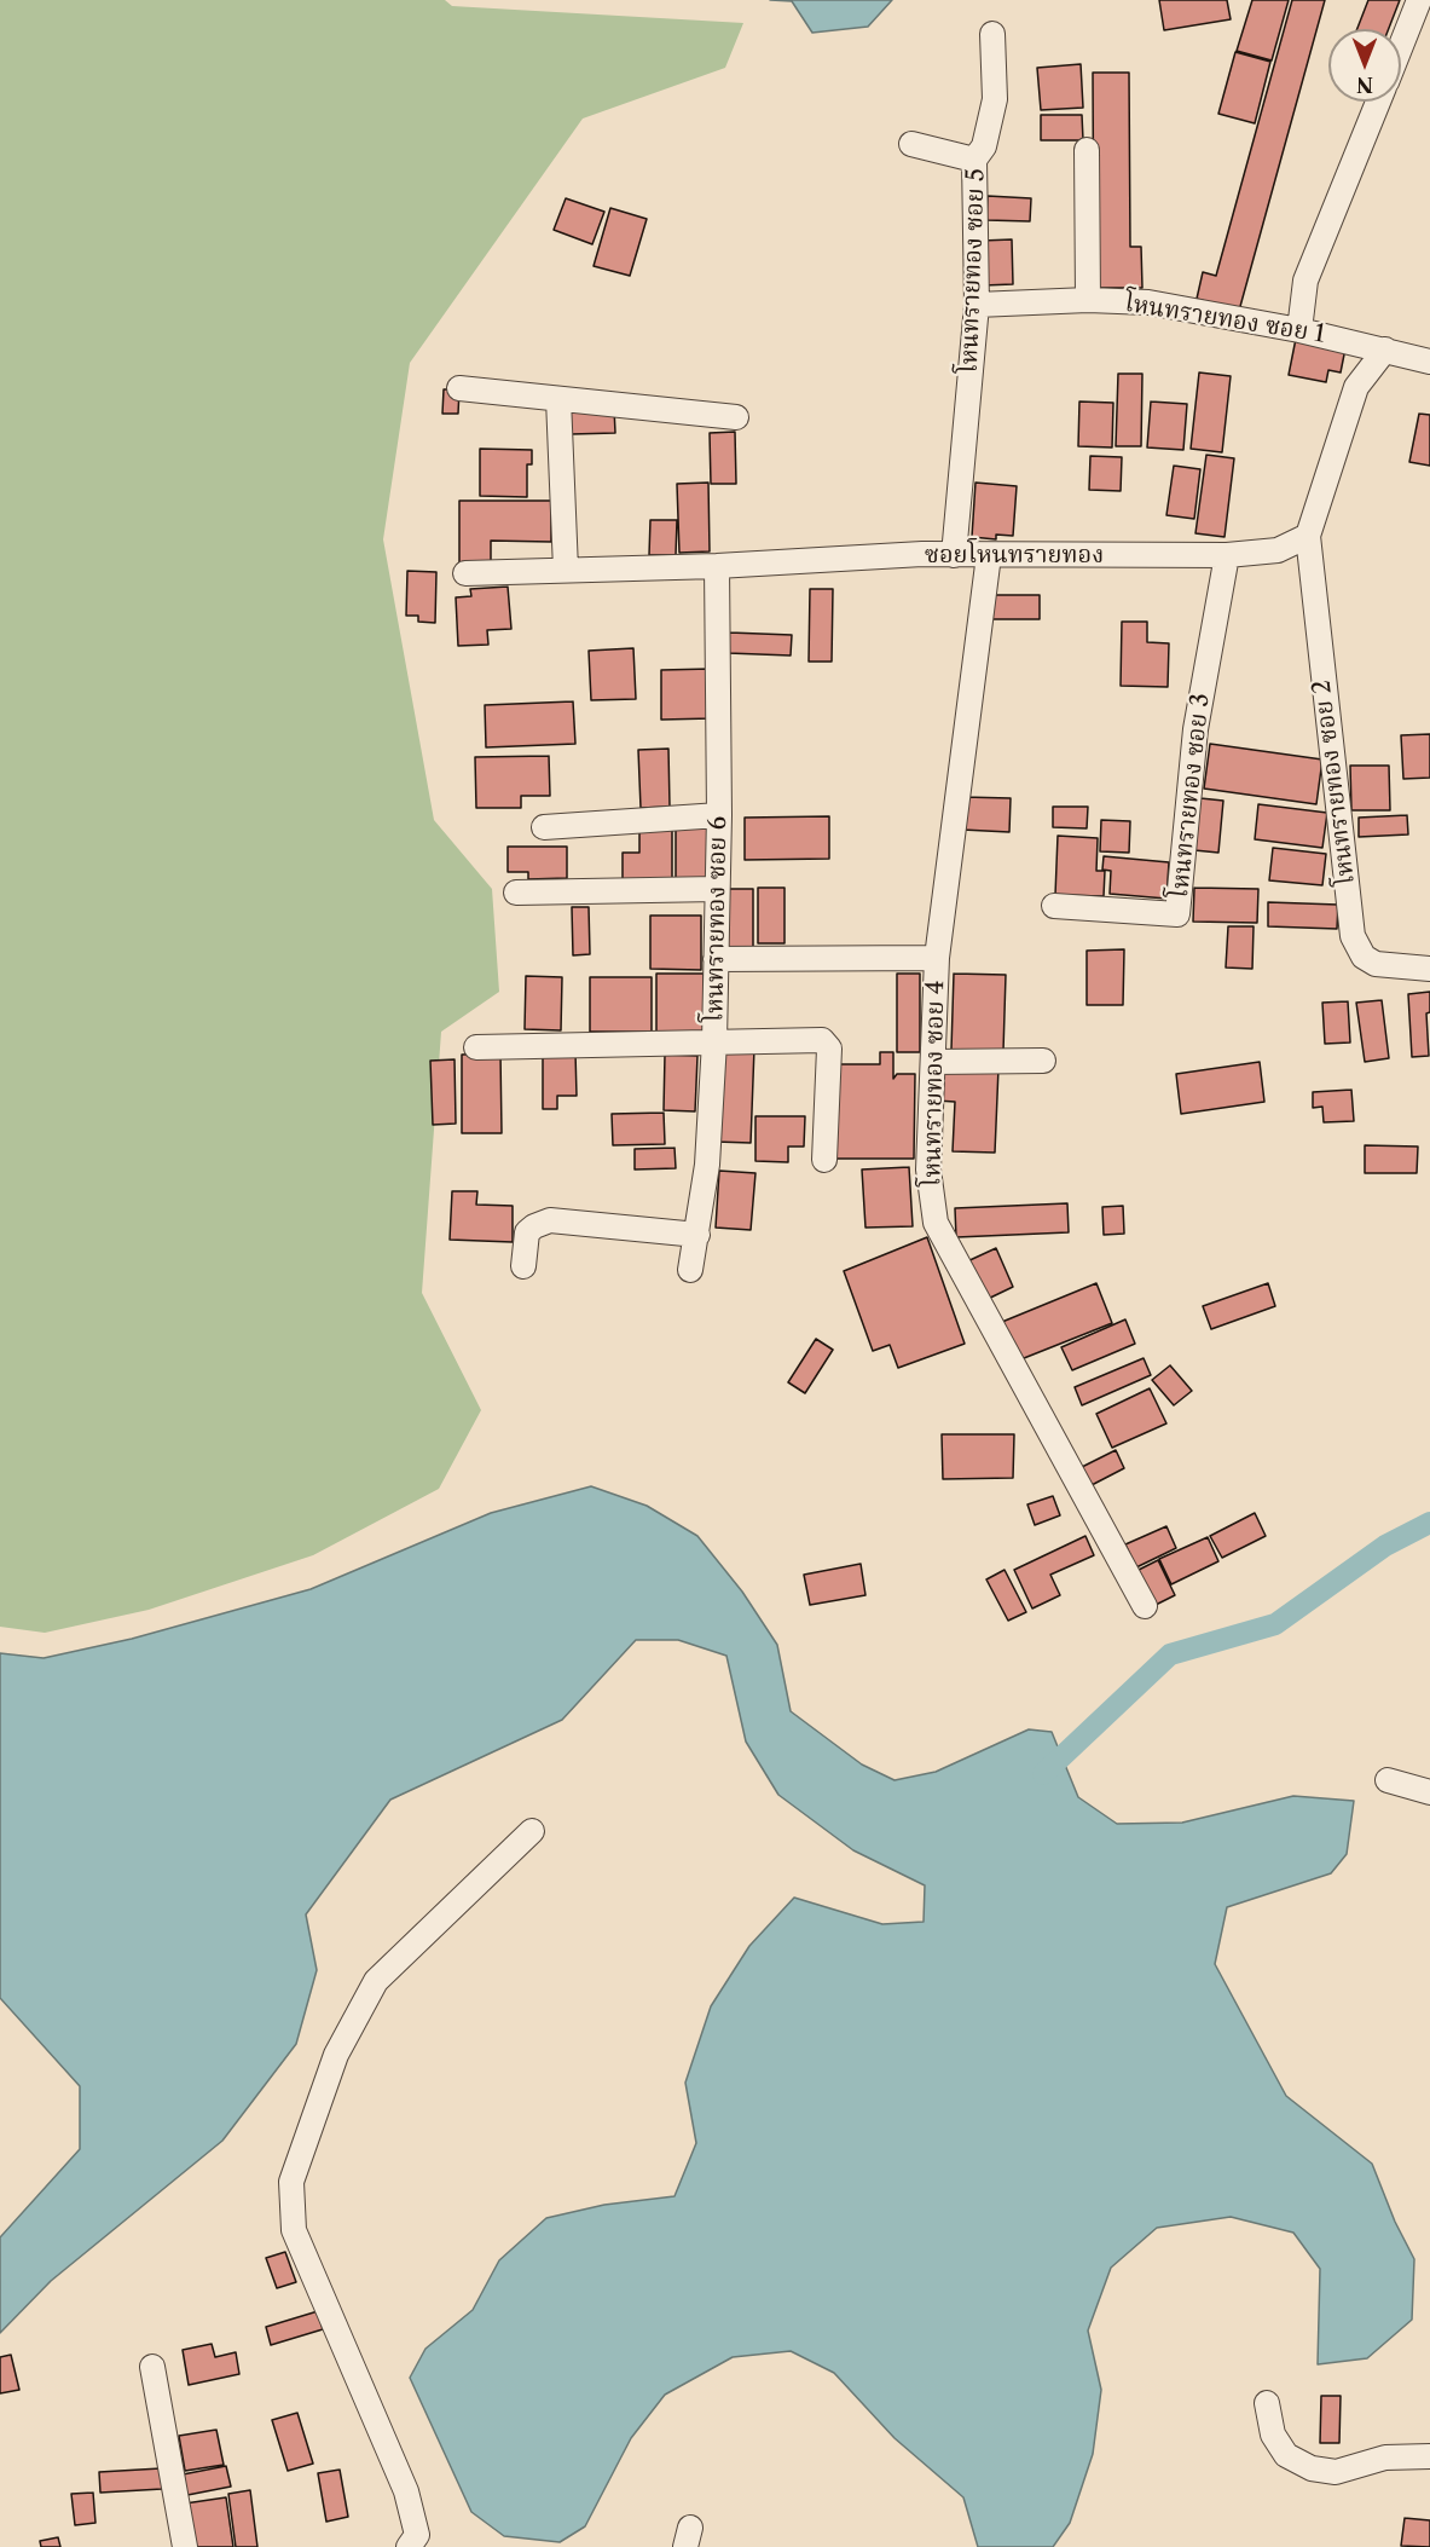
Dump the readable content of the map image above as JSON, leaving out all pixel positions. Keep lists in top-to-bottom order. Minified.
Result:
{"streets":{"street":["โหนทรายทอง ซอย 5","โหนทรายทอง ซอย 1","ซอยโหนทรายทอง","โหนทรายทอง ซอย 2","โหนทรายทอง ซอย 3","โหนทรายทอง ซอย 6","โหนทรายทอง ซอย 4"]},"crossings":[["โหนทรายทอง ซอย 5","โหนทรายทอง ซอย 1"],["โหนทรายทอง ซอย 5","ซอยโหนทรายทอง"],["ซอยโหนทรายทอง","โหนทรายทอง ซอย 2"],["ซอยโหนทรายทอง","โหนทรายทอง ซอย 3"],["ซอยโหนทรายทอง","โหนทรายทอง ซอย 6"],["ซอยโหนทรายทอง","โหนทรายทอง ซอย 4"]],"north":"bottom"}
